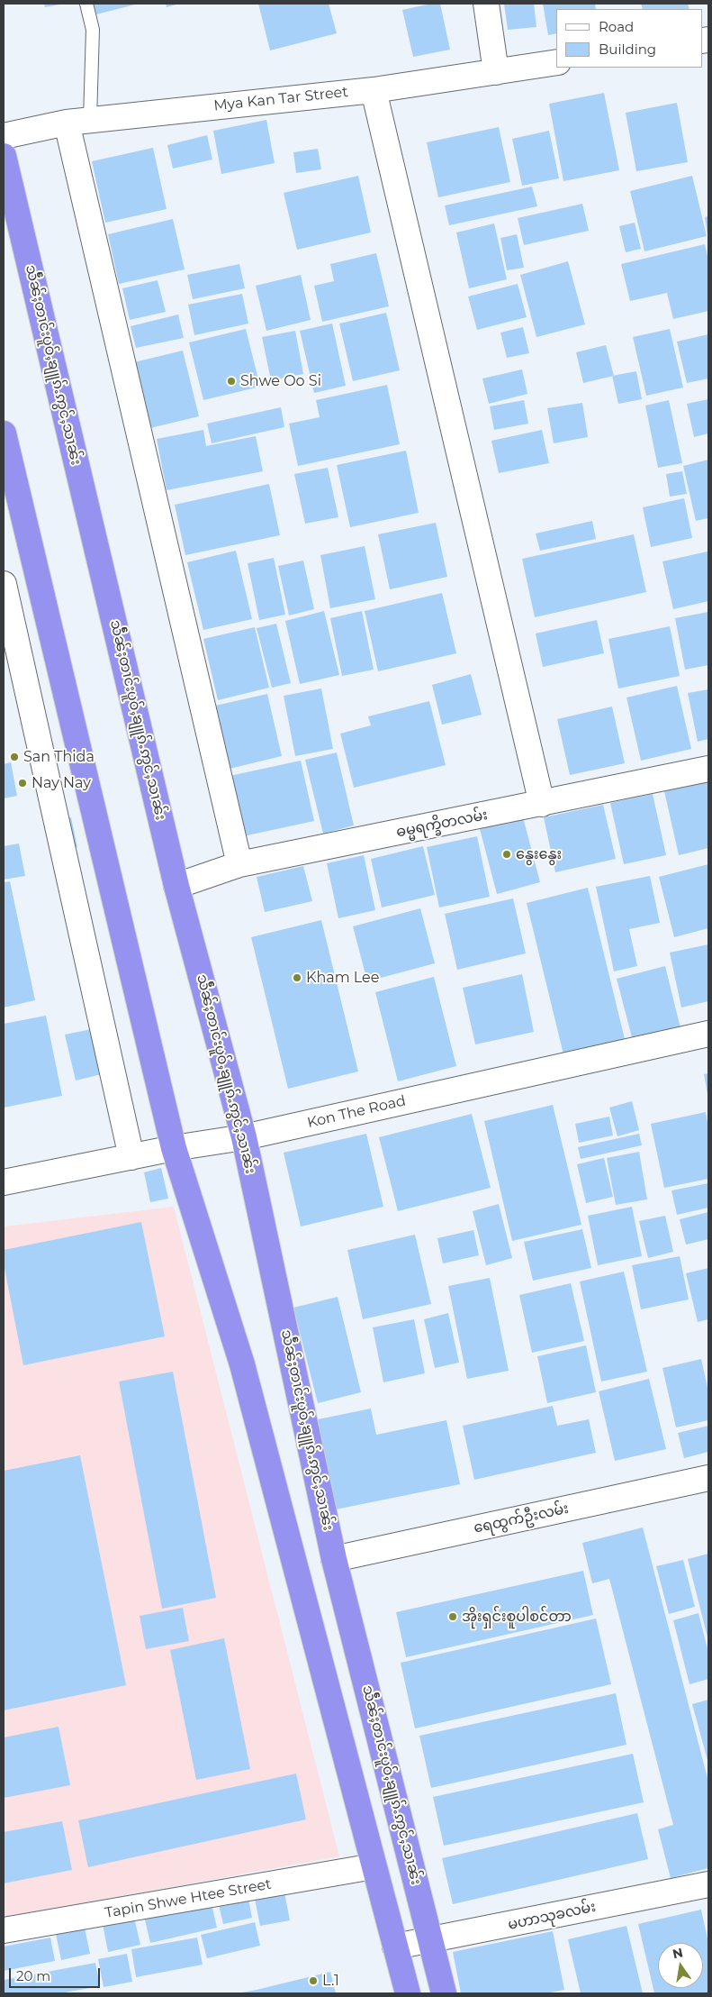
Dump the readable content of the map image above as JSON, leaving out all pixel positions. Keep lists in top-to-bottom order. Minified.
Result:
{"streets":{"highway":["သဵႅၼ်ႈတၢင်းပူဝ်ႇၶျူၵ်ႉဢွင်ႇသၢၼ်း"],"street":["Mya Kan Tar Street","ဓမ္မရက္ခိတလမ်း","Kon The Road","ရေထွက်ဦးလမ်း","Tapin Shwe Htee Street","မဟာသုခလမ်း"]},"crossings":[["သဵႅၼ်ႈတၢင်းပူဝ်ႇၶျူၵ်ႉဢွင်ႇသၢၼ်း","ဓမ္မရက္ခိတလမ်း"],["သဵႅၼ်ႈတၢင်းပူဝ်ႇၶျူၵ်ႉဢွင်ႇသၢၼ်း","Kon The Road"],["သဵႅၼ်ႈတၢင်းပူဝ်ႇၶျူၵ်ႉဢွင်ႇသၢၼ်း","ရေထွက်ဦးလမ်း"],["သဵႅၼ်ႈတၢင်းပူဝ်ႇၶျူၵ်ႉဢွင်ႇသၢၼ်း","မဟာသုခလမ်း"]],"places":["Shwe Oo Si","San Thida","Nay Nay","နွေးနွေး","Kham Lee","အိုးရှင်းစူပါစင်တာ","L.1"],"legend":["Road","Building"],"scale_bar":"20 m","north":"top"}
